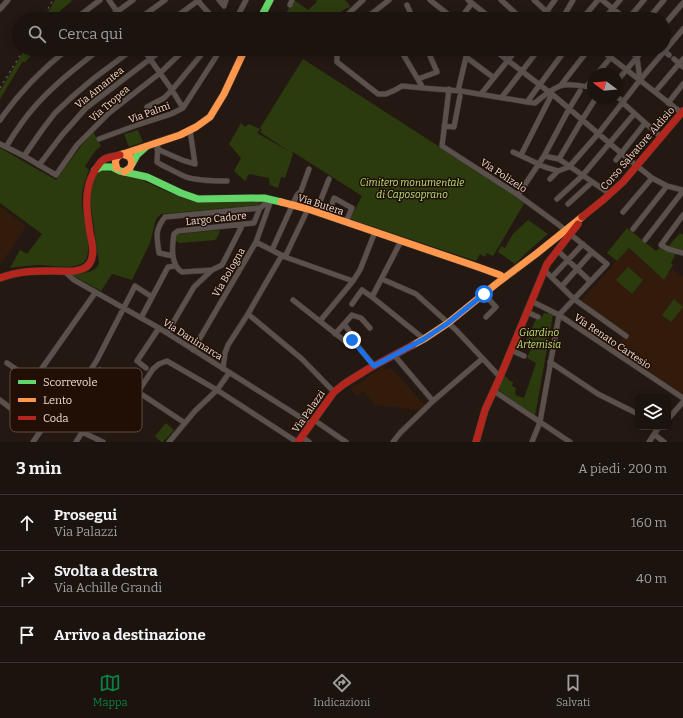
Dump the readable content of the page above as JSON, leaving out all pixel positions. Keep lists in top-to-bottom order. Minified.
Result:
{"streets":{"street":["Via Amantea","Via Tropea","Via Palmi","Corso Salvatore Aldisio","Via Polizelo","Via Butera","Largo Cadore","Via Bologna","Via Danimarca","Via Renato Cartesio","Via Palazzi"]},"crossings":[["Via Amantea","Via Tropea"],["Corso Salvatore Aldisio","Via Polizelo"],["Corso Salvatore Aldisio","Via Palazzi"],["Via Polizelo","Via Palazzi"],["Via Butera","Largo Cadore"],["Via Butera","Via Bologna"],["Via Butera","Via Palazzi"],["Largo Cadore","Via Bologna"],["Via Bologna","Via Danimarca"],["Via Danimarca","Via Palazzi"]],"parks":["Cimitero monumentale di Caposoprano","Giardino Artemisia"],"legend":["Scorrevole","Lento","Coda"],"north":"left","page":{"search":"Cerca qui","heading":["3 min","A piedi · 200 m"],"list":[["Prosegui","Via Palazzi","160 m"],["Svolta a destra","Via Achille Grandi","40 m"],"Arrivo a destinazione"],"nav":["Mappa","Indicazioni","Salvati"]}}
